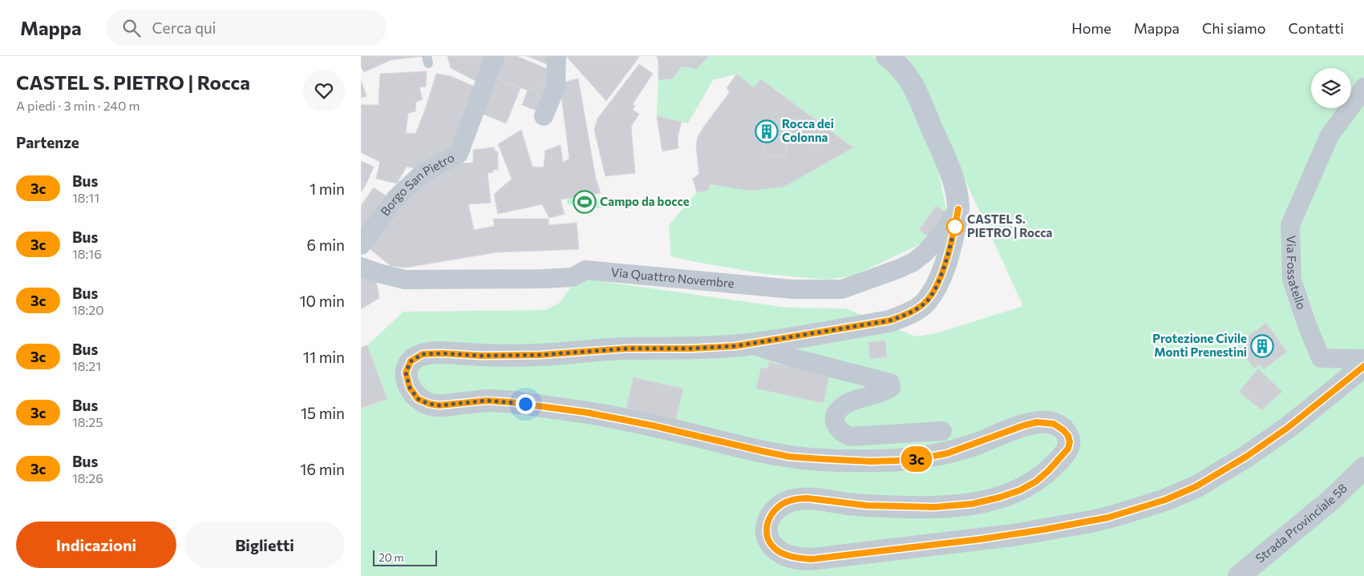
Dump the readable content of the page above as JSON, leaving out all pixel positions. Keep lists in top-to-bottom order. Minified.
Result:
{"streets":{"street":["Borgo San Pietro","Via Fossatello","Via Quattro Novembre","Strada Provinciale 58"]},"places":{"building":["Rocca dei Colonna","Protezione Civile Monti Prenestini"],"sports":["Campo da bocce"],"other":["CASTEL S. PIETRO | Rocca"]},"lines":["bus line 3c"],"scale_bar":"20 m","page":{"header":"Mappa","search":"Cerca qui","nav":["Home","Mappa","Chi siamo","Contatti"],"heading":[["CASTEL S. PIETRO | Rocca","A piedi · 3 min · 240 m"],"Partenze"],"on_map":"3c","list":[{"mark":"3c","name":"Bus","note":"18:11","value":"1 min"},{"mark":"3c","name":"Bus","note":"18:16","value":"6 min"},{"mark":"3c","name":"Bus","note":"18:20","value":"10 min"},{"mark":"3c","name":"Bus","note":"18:21","value":"11 min"},{"mark":"3c","name":"Bus","note":"18:25","value":"15 min"},{"mark":"3c","name":"Bus","note":"18:26","value":"16 min"}],"buttons":["Indicazioni","Biglietti"],"scale":"20 m"}}
